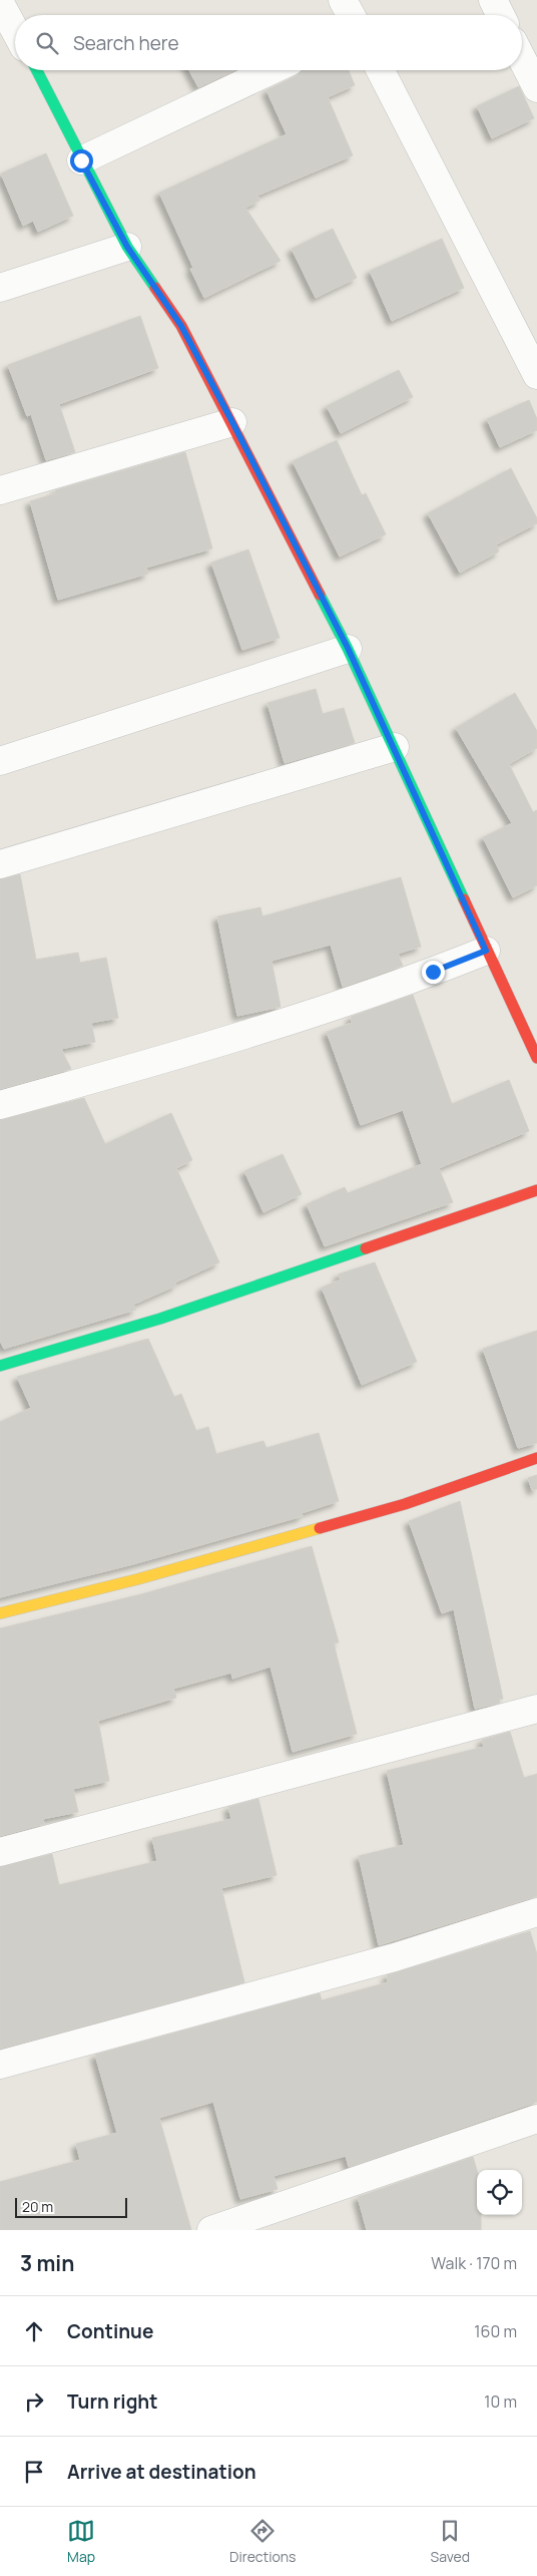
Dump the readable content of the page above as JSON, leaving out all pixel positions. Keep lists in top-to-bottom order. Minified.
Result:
{"scale_bar":"20 m","page":{"search":"Search here","scale":"20 m","heading":["3 min","Walk · 170 m"],"list":[["Continue","160 m"],["Turn right","10 m"],"Arrive at destination"],"nav":["Map","Directions","Saved"]}}
